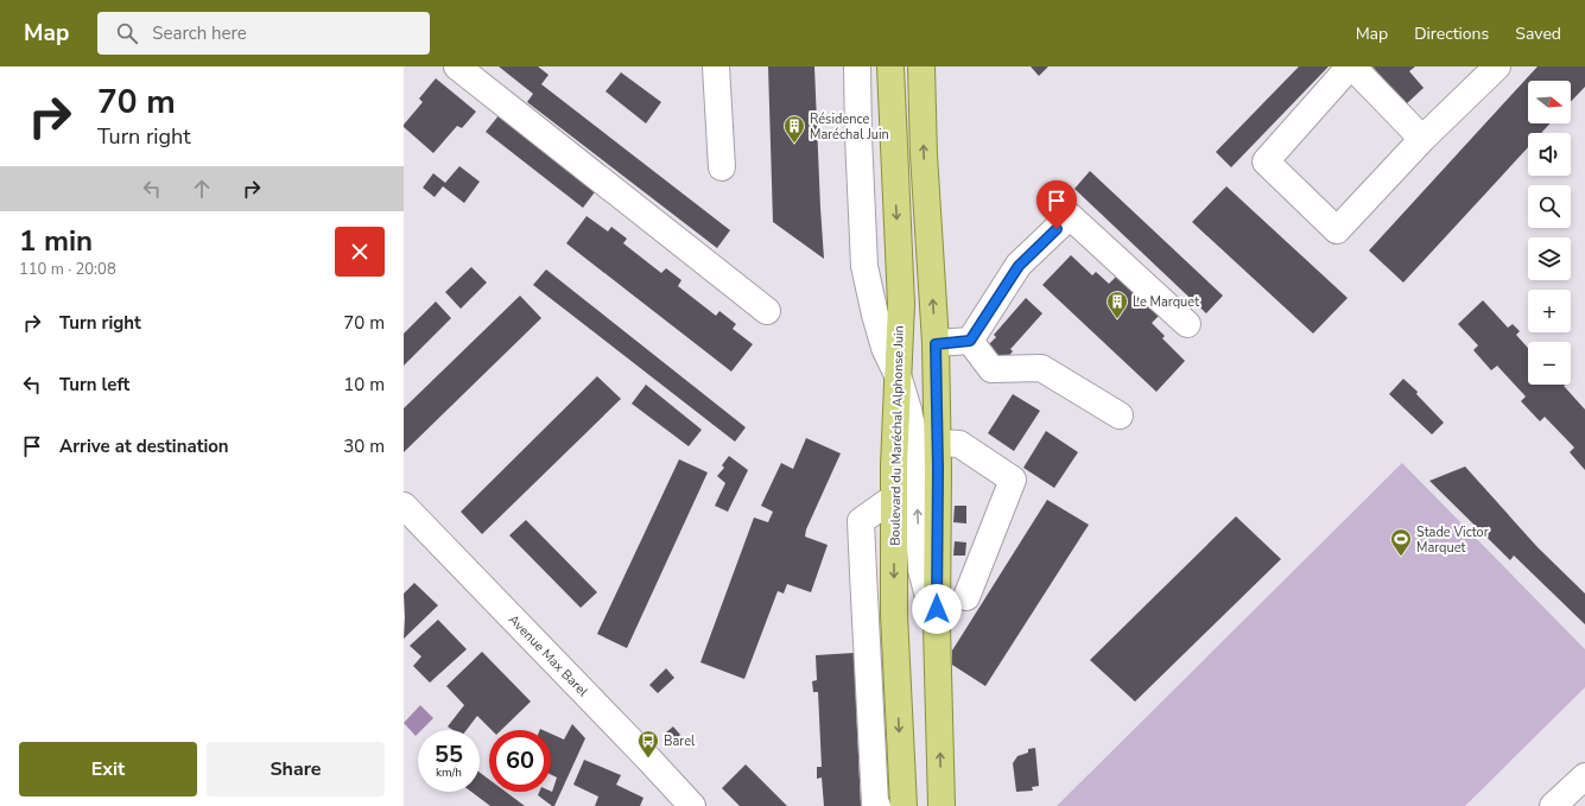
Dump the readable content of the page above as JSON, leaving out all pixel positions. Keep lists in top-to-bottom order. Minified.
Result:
{"streets":{"main road":["Boulevard du Maréchal Alphonse Juin"],"street":["Avenue Max Barel"]},"places":{"building":["Résidence Maréchal Juin","Le Marquet"],"sports":["Stade Victor Marquet"],"bus stop":["Barel"]},"north":"right","page":{"header":"Map","search":"Search here","nav":["Map","Directions","Saved"],"turn":["70 m","Turn right"],"map_buttons":["+","−"],"heading":["1 min","110 m · 20:08"],"list":[{"name":"Turn right","value":"70 m"},{"name":"Turn left","value":"10 m"},{"name":"Arrive at destination","value":"30 m"}],"speed":"55 km/h","limit":"60","buttons":["Exit","Share"]}}
